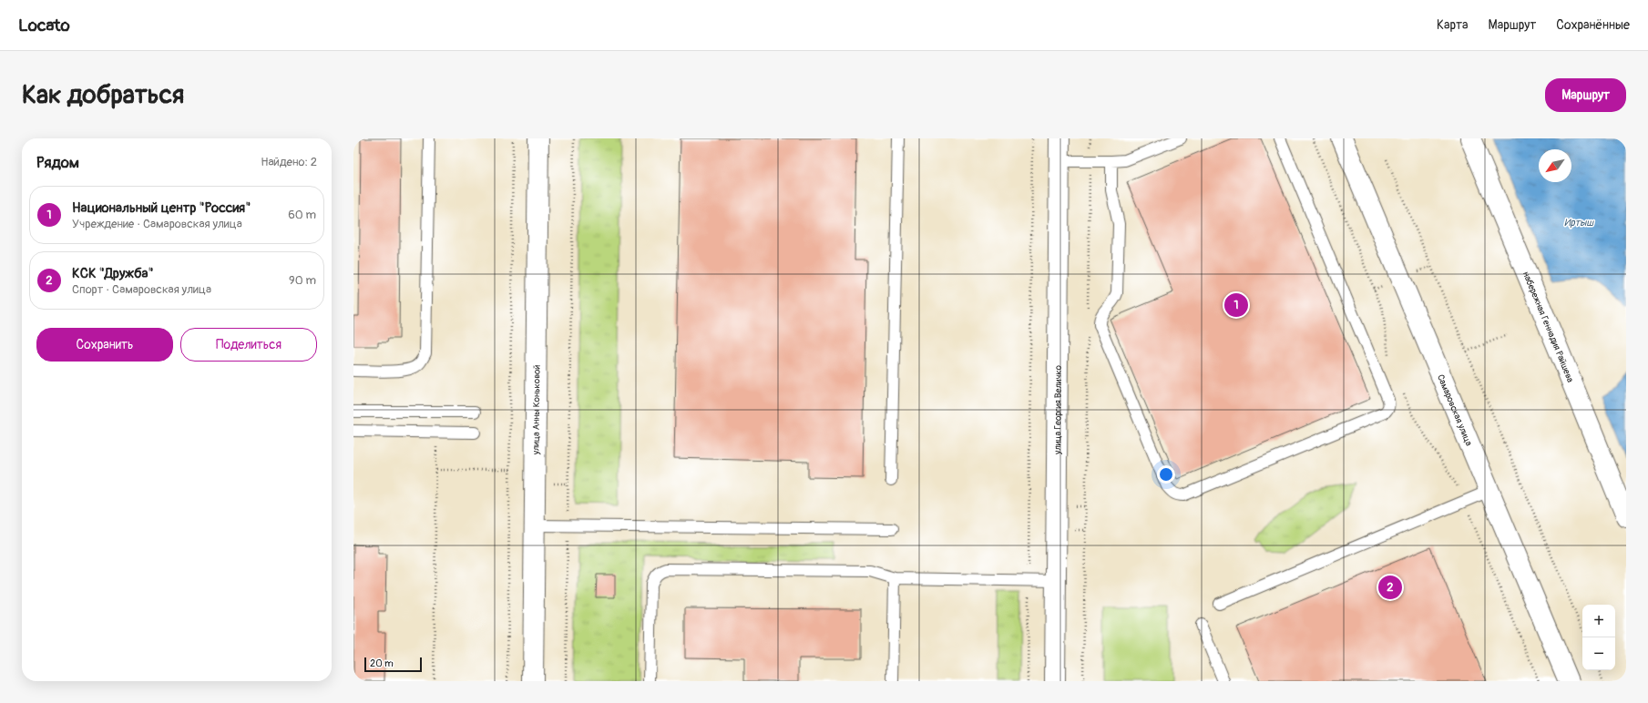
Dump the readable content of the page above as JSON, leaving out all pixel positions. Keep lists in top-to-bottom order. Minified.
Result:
{"streets":{"street":["набережная Геннадия Райшева","улица Анны Коньковой","улица Георгия Величко","Самаровская улица"]},"water":["Иртыш"],"scale_bar":"20 m","north":"bottom left","page":{"header":"Locato","nav":["Карта","Маршрут","Сохранённые"],"buttons":["Маршрут",["Сохранить","Поделиться"]],"title":"Как добраться","heading":["Рядом","Найдено: 2"],"list":[{"mark":"1","name":"Национальный центр \"Россия\"","note":"Учреждение · Самаровская улица","value":"60 m"},{"mark":"2","name":"КСК \"Дружба\"","note":"Спорт · Самаровская улица","value":"90 m"}],"pins":["1","2"],"map_buttons":["+","−"],"scale":"20 m"}}
